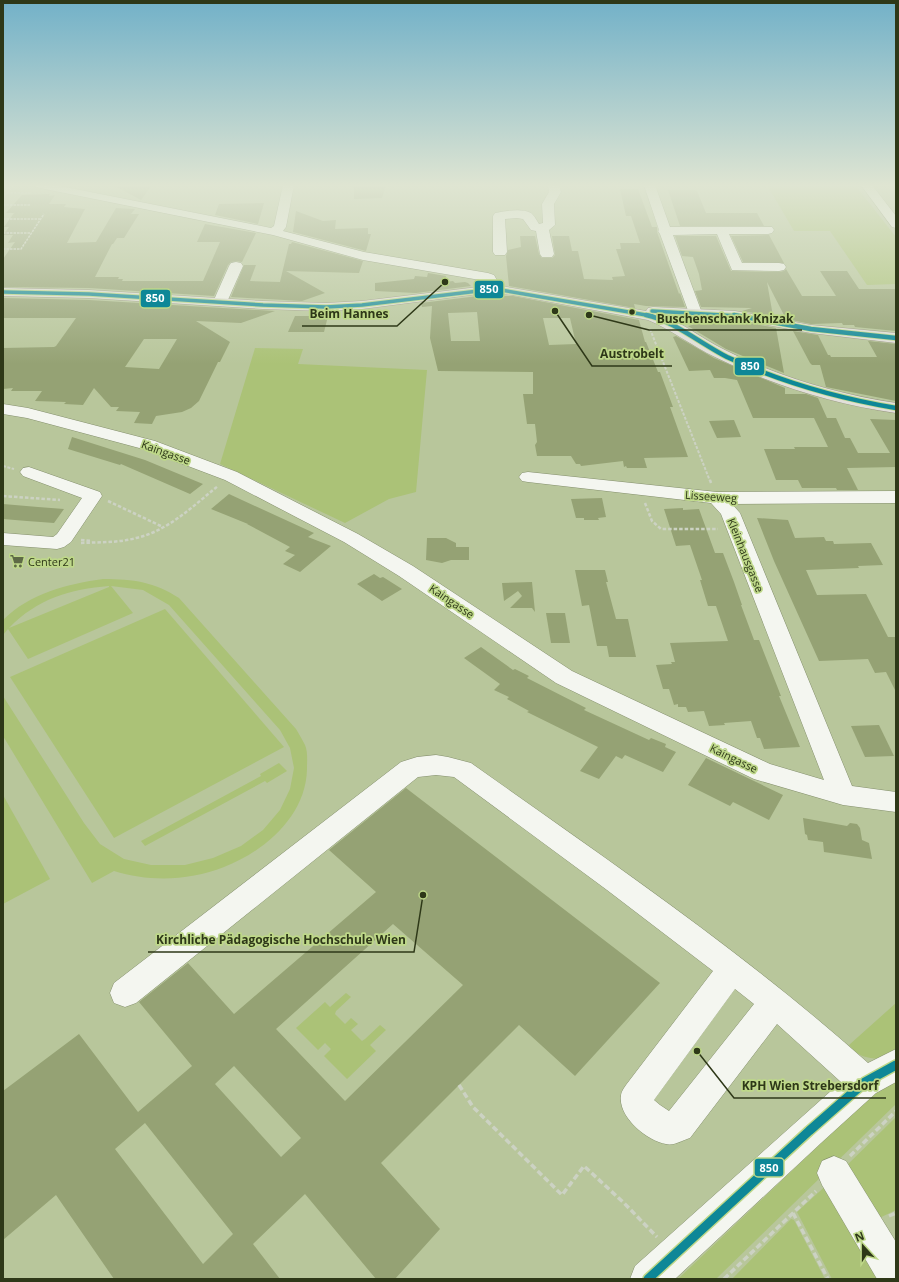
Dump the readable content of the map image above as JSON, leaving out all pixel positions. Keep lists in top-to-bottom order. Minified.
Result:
{"streets":{"street":["Kaingasse","Lisseeweg","Kleinhausgasse"]},"crossings":[["Kaingasse","Kleinhausgasse"],["Lisseeweg","Kleinhausgasse"]],"places":{"other":["Beim Hannes","Austrobelt","Buschenschank Knizak","Kirchliche Pädagogische Hochschule Wien","KPH Wien Strebersdorf"],"supermarket":["Center21"]},"lines":["transit line 850"],"north":"top"}
